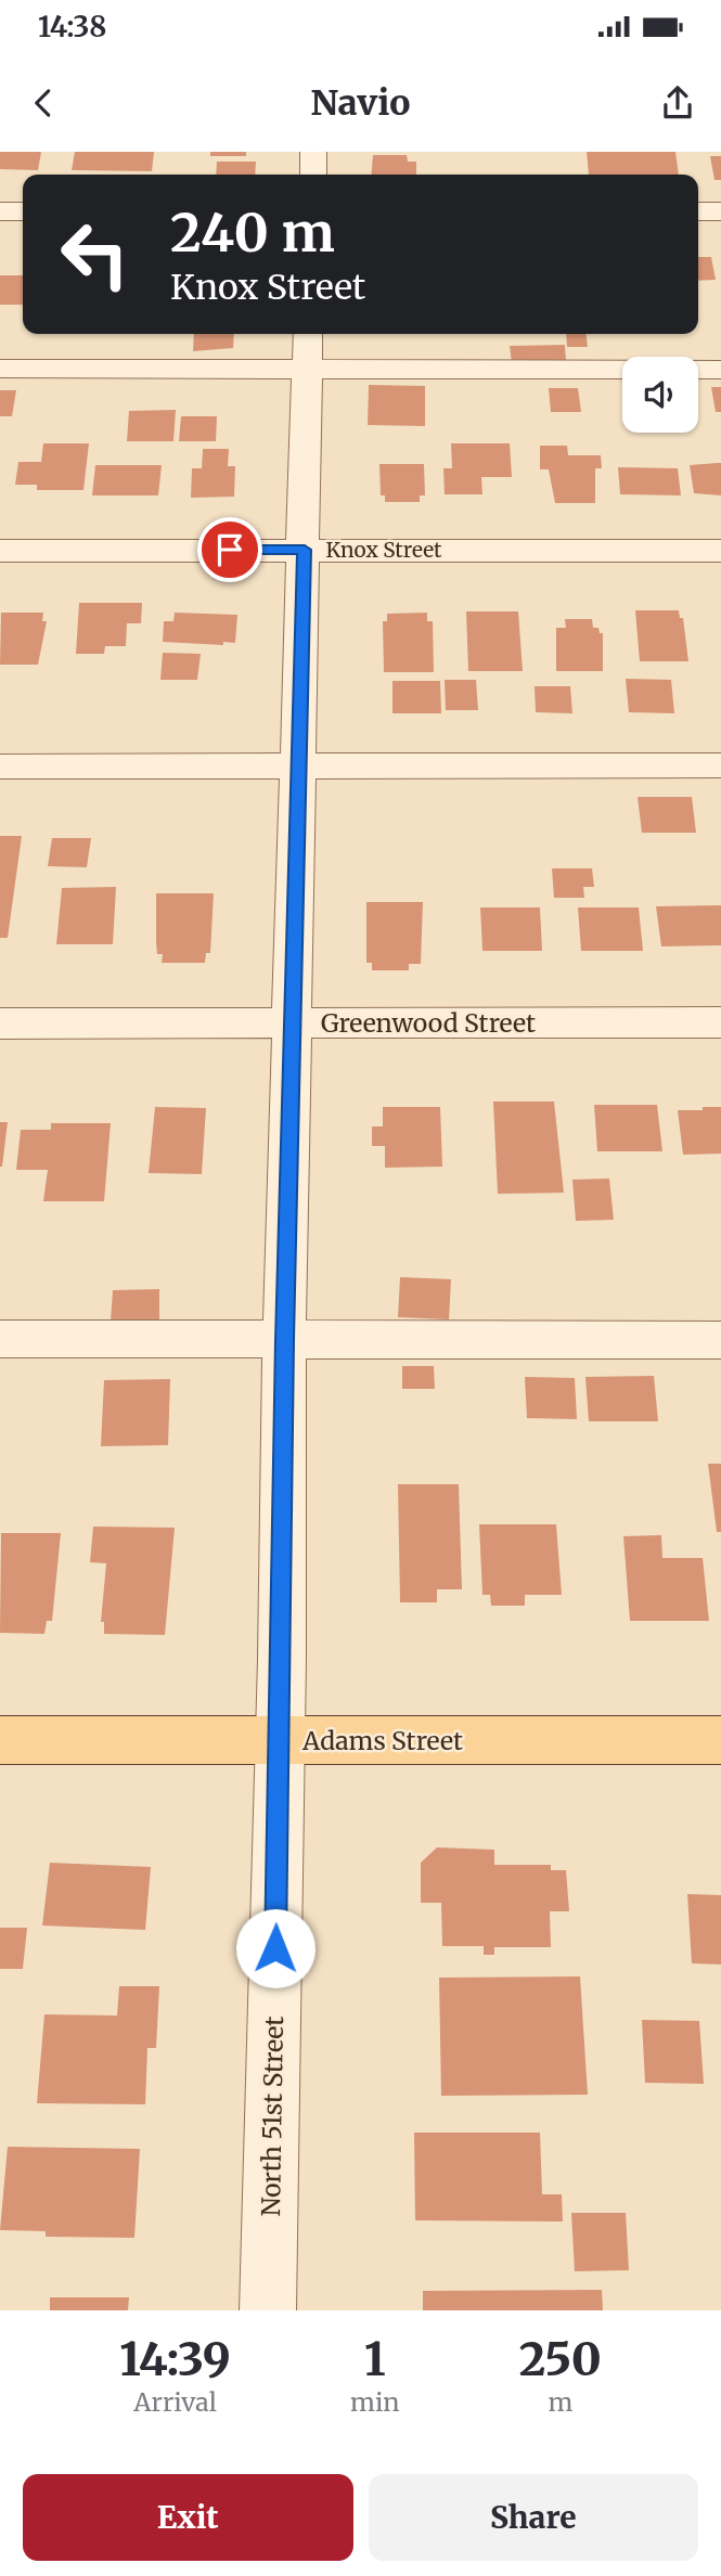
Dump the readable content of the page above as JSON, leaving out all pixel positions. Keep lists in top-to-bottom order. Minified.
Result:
{"streets":{"main road":["Adams Street"],"street":["Knox Street","Greenwood Street","North 51st Street"]},"crossings":[["Knox Street","North 51st Street"],["Greenwood Street","North 51st Street"],["Adams Street","North 51st Street"]],"page":{"status":"14:38","header":"Navio","turn":["240 m","Knox Street"],"eta":["14:39","Arrival","1","min","250","m"],"buttons":["Exit","Share"]}}
